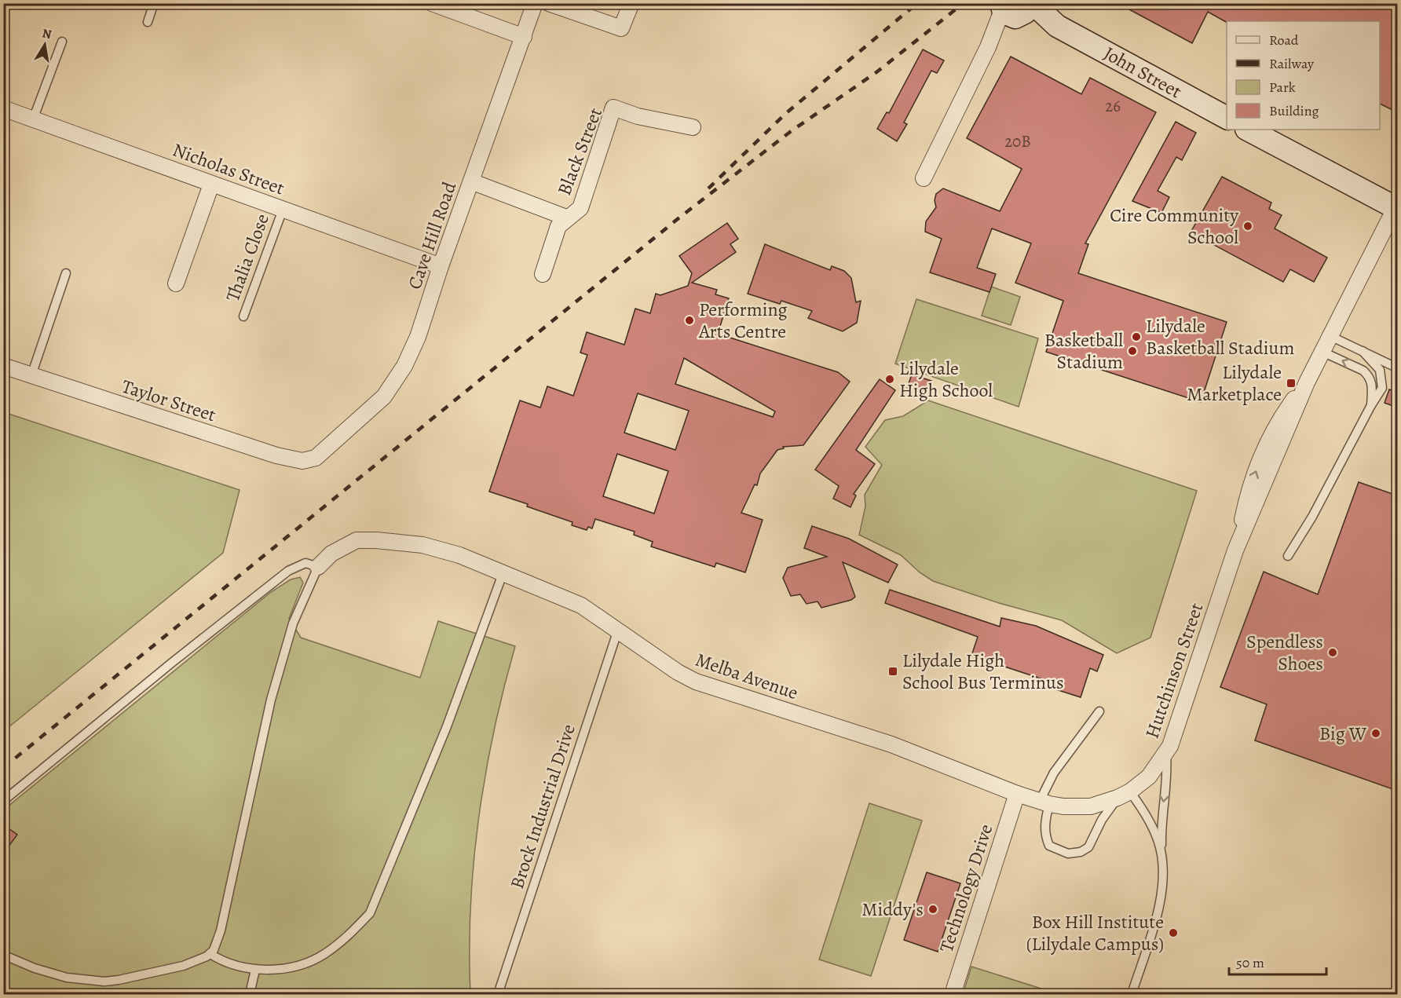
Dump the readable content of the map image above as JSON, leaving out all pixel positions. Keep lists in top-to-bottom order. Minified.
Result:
{"streets":{"main road":["John Street"],"street":["Black Street","Nicholas Street","Cave Hill Road","Taylor Street","Hutchinson Street","Melba Avenue","Technology Drive"],"lane":["Thalia Close","Brock Industrial Drive"]},"crossings":[["Nicholas Street","Cave Hill Road"],["Nicholas Street","Thalia Close"],["Cave Hill Road","Taylor Street"],["Hutchinson Street","Melba Avenue"],["Melba Avenue","Brock Industrial Drive"],["Melba Avenue","Technology Drive"]],"places":{"other":["Cire Community School","Performing Arts Centre","Lilydale Basketball Stadium","Basketball Stadium","Lilydale High School","Spendless Shoes","Big W","Middy's","Box Hill Institute (Lilydale Campus)"],"transit":["Lilydale Marketplace","Lilydale High School Bus Terminus"]},"house_numbers":["26","20B"],"legend":["Road","Railway","Park","Building"],"scale_bar":"50 m","north":"top"}
